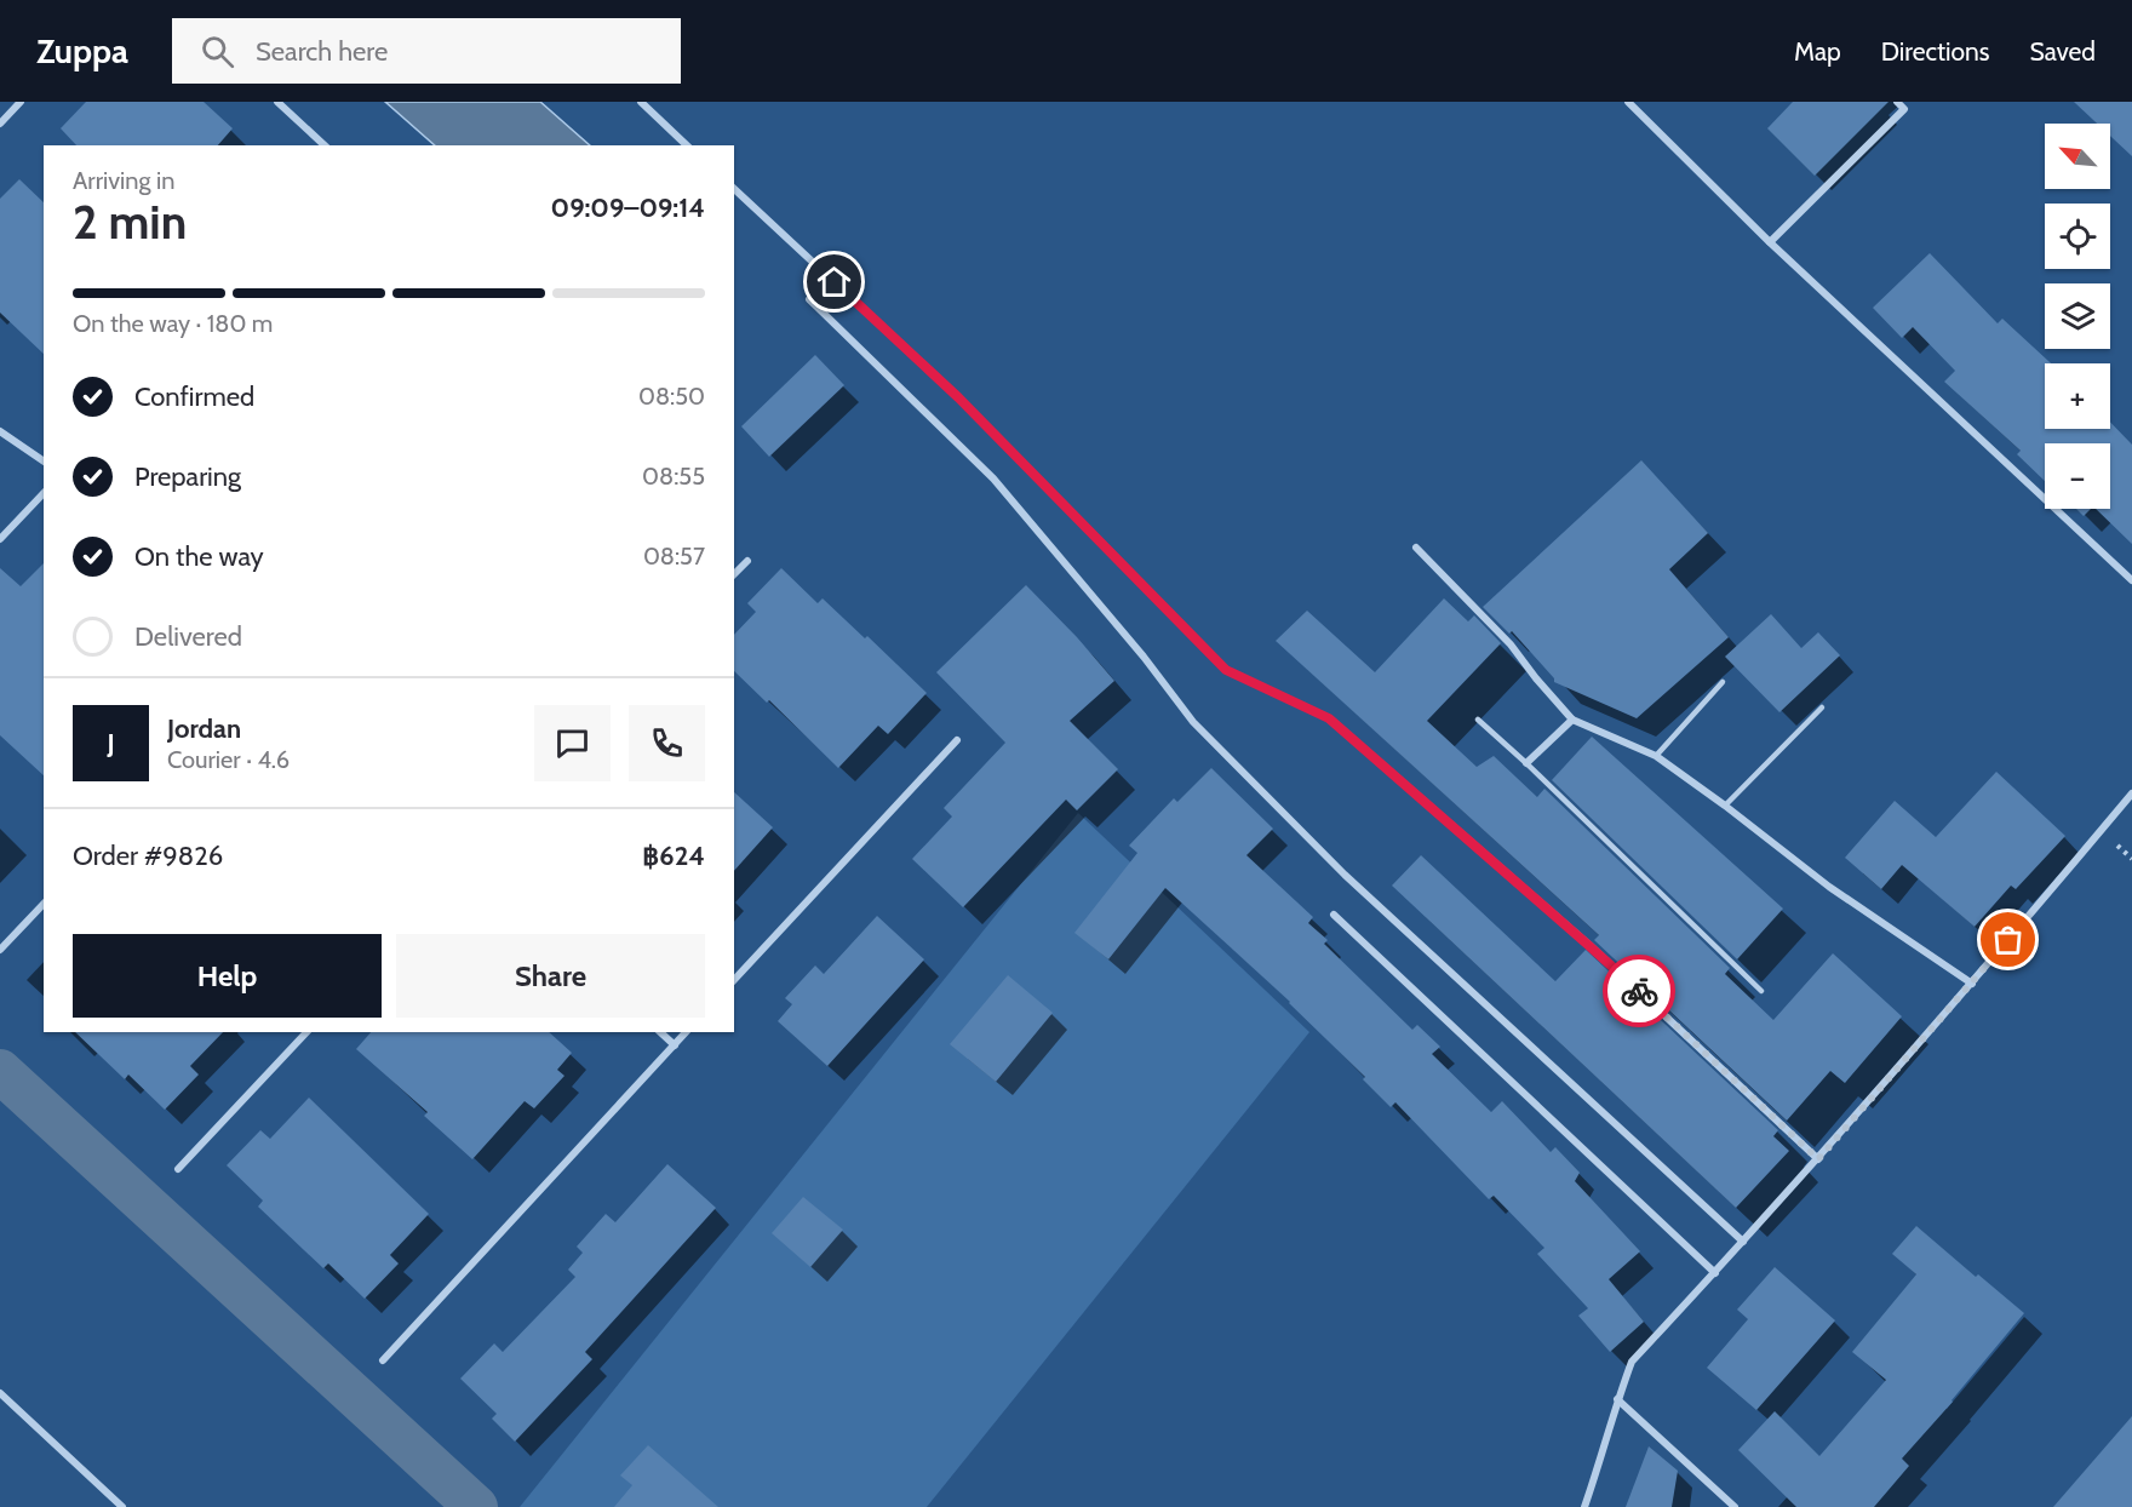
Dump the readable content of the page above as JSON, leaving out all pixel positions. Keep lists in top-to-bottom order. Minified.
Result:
{"north":"top left","page":{"header":"Zuppa","search":"Search here","nav":["Map","Directions","Saved"],"map_buttons":["+","−"],"heading":["2 min","Arriving in","09:09–09:14"],"panel":["Jordan","Courier · 4.6","Order #9826","฿624"],"bar":"On the way · 180 m","list":[["Confirmed","08:50"],["Preparing","08:55"],["On the way","08:57"],"Delivered"],"round":"J","buttons":["Help","Share"]}}
